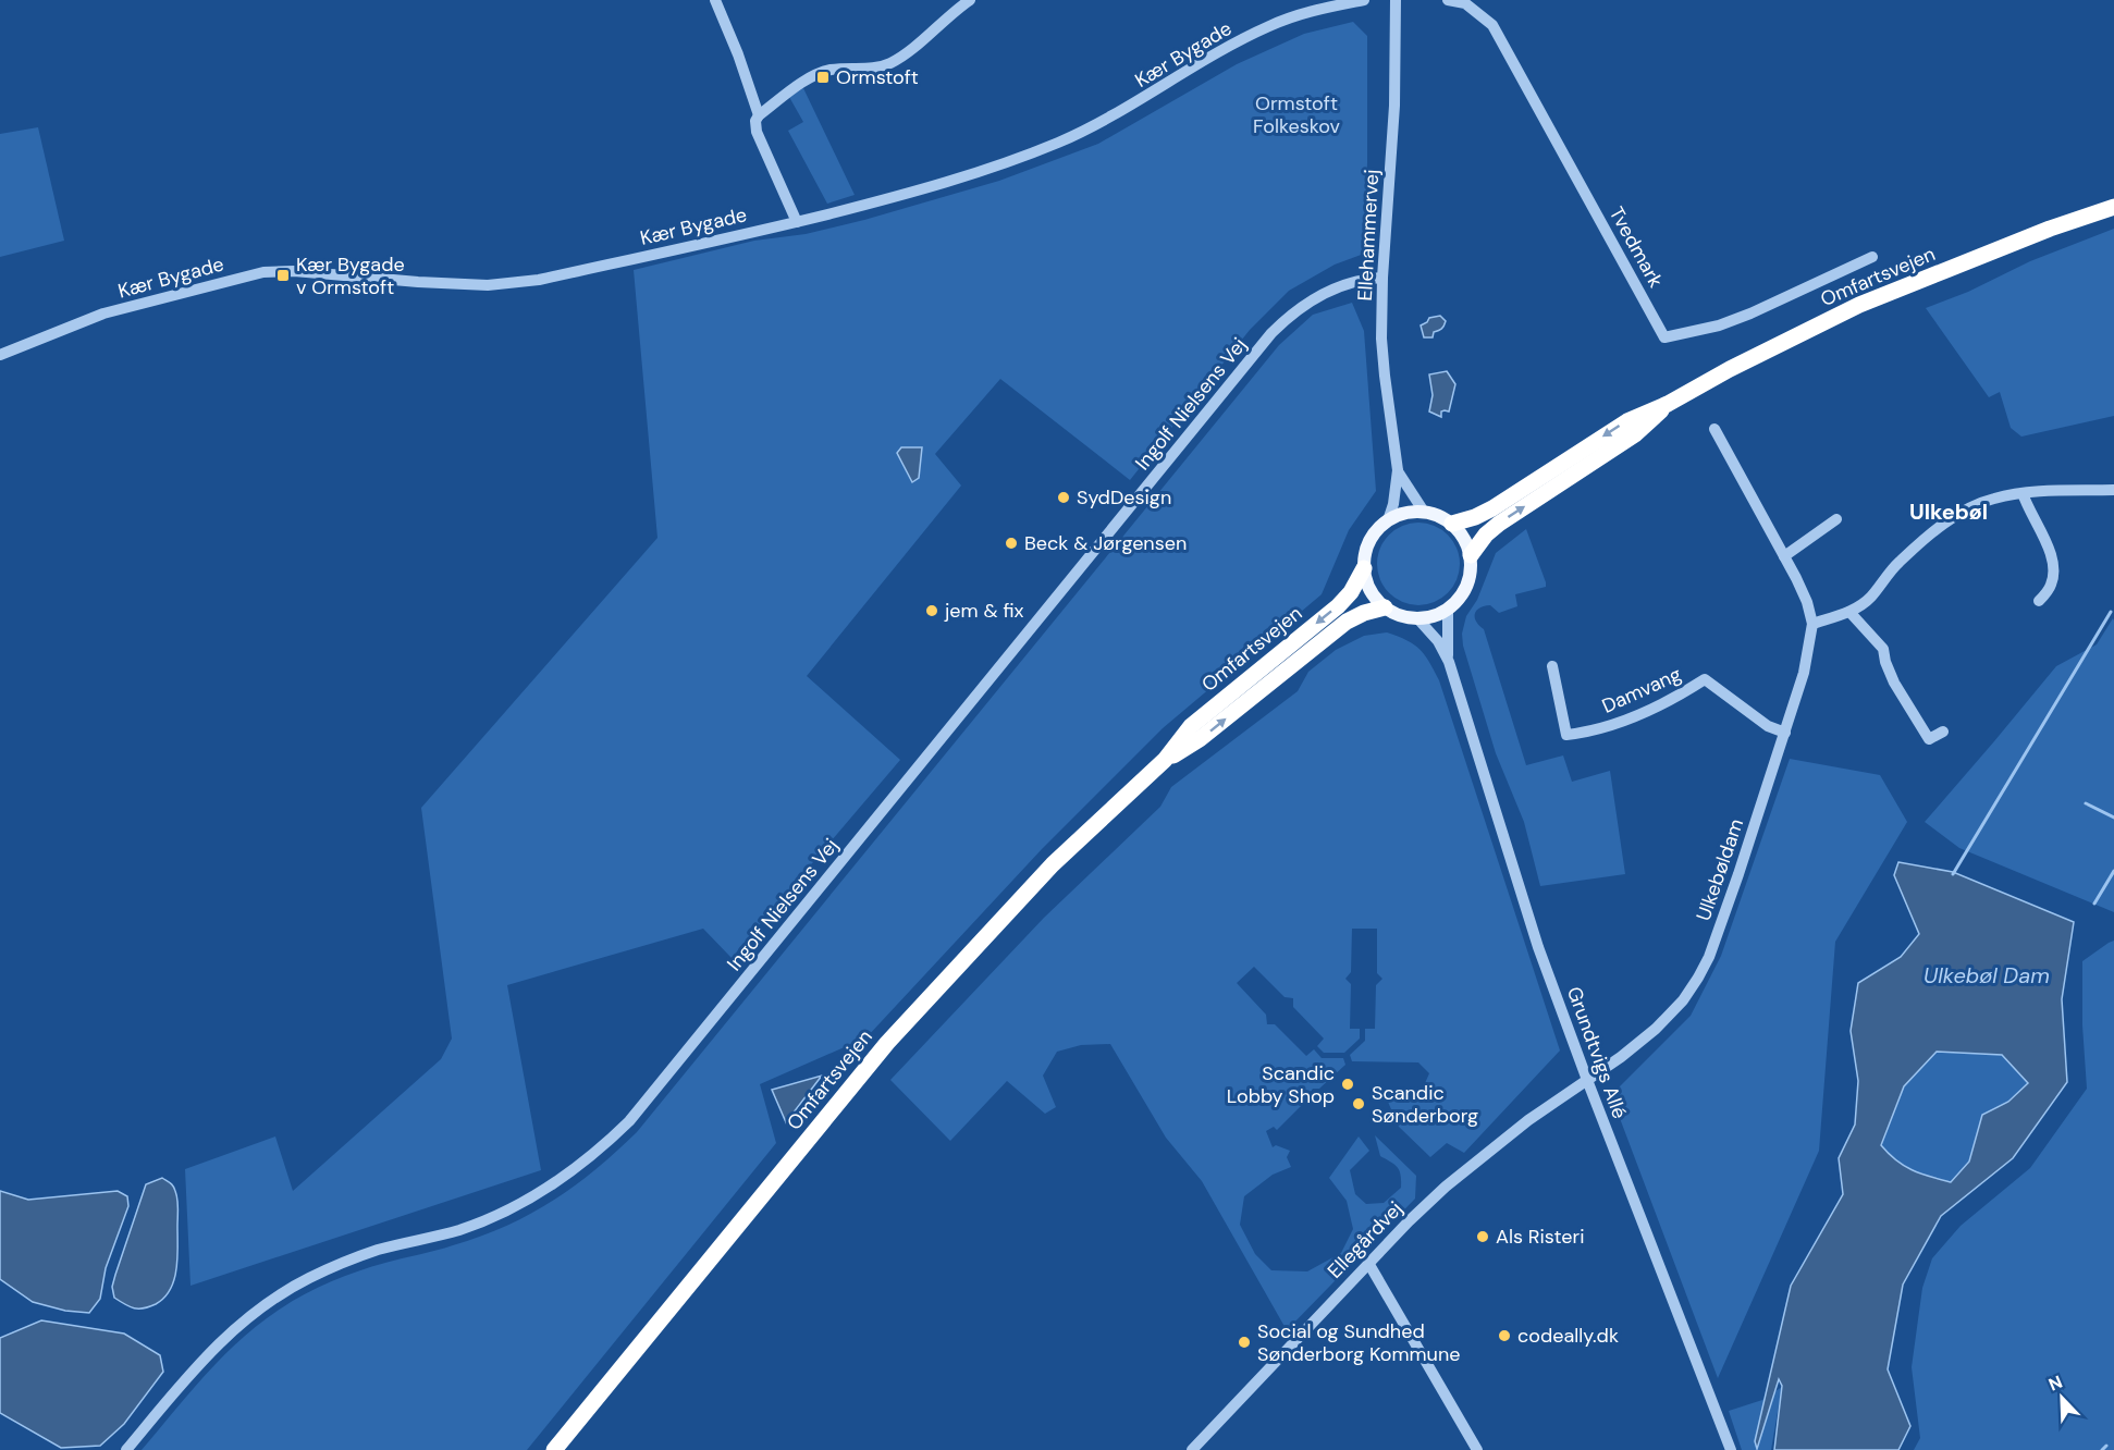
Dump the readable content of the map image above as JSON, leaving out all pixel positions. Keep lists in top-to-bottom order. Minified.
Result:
{"streets":{"highway":["Omfartsvejen"],"street":["Kær Bygade","Ellehammervej","Tvedmark","Ingolf Nielsens Vej","Damvang","Ulkebøldam","Grundtvigs Allé","Ellegårdvej"]},"crossings":[["Ellehammervej","Omfartsvejen"],["Ellehammervej","Ingolf Nielsens Vej"],["Ellehammervej","Grundtvigs Allé"],["Omfartsvejen","Grundtvigs Allé"],["Damvang","Ulkebøldam"],["Ulkebøldam","Grundtvigs Allé"],["Ulkebøldam","Ellegårdvej"],["Grundtvigs Allé","Ellegårdvej"]],"districts":["Ulkebøl"],"water":["Ulkebøl Dam"],"parks":["Ormstoft Folkeskov"],"places":{"transit":["Ormstoft","Kær Bygade v Ormstoft"],"other":["SydDesign","Beck & Jørgensen","jem & fix","Scandic Lobby Shop","Scandic Sønderborg","Als Risteri","codeally.dk","Social og Sundhed Sønderborg Kommune"]},"north":"top left"}
